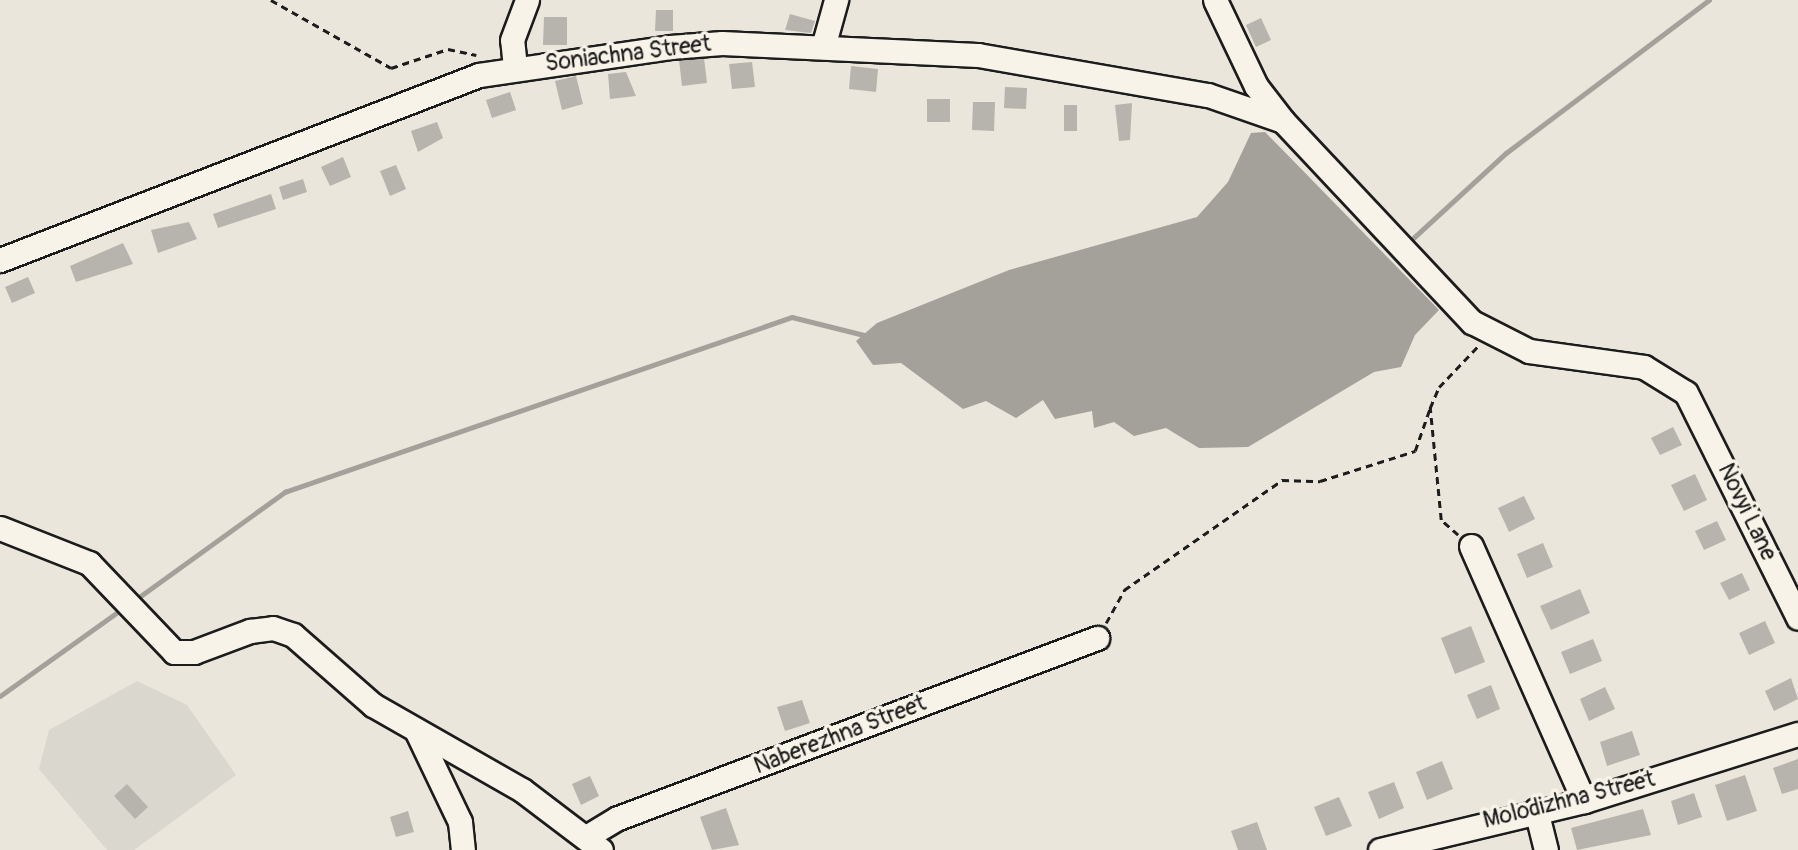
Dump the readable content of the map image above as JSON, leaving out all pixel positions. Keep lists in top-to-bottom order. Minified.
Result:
{"streets":{"street":["Soniachna Street","Novyi Lane","Naberezhna Street","Molodizhna Street"]},"crossings":[["Soniachna Street","Novyi Lane"]]}
